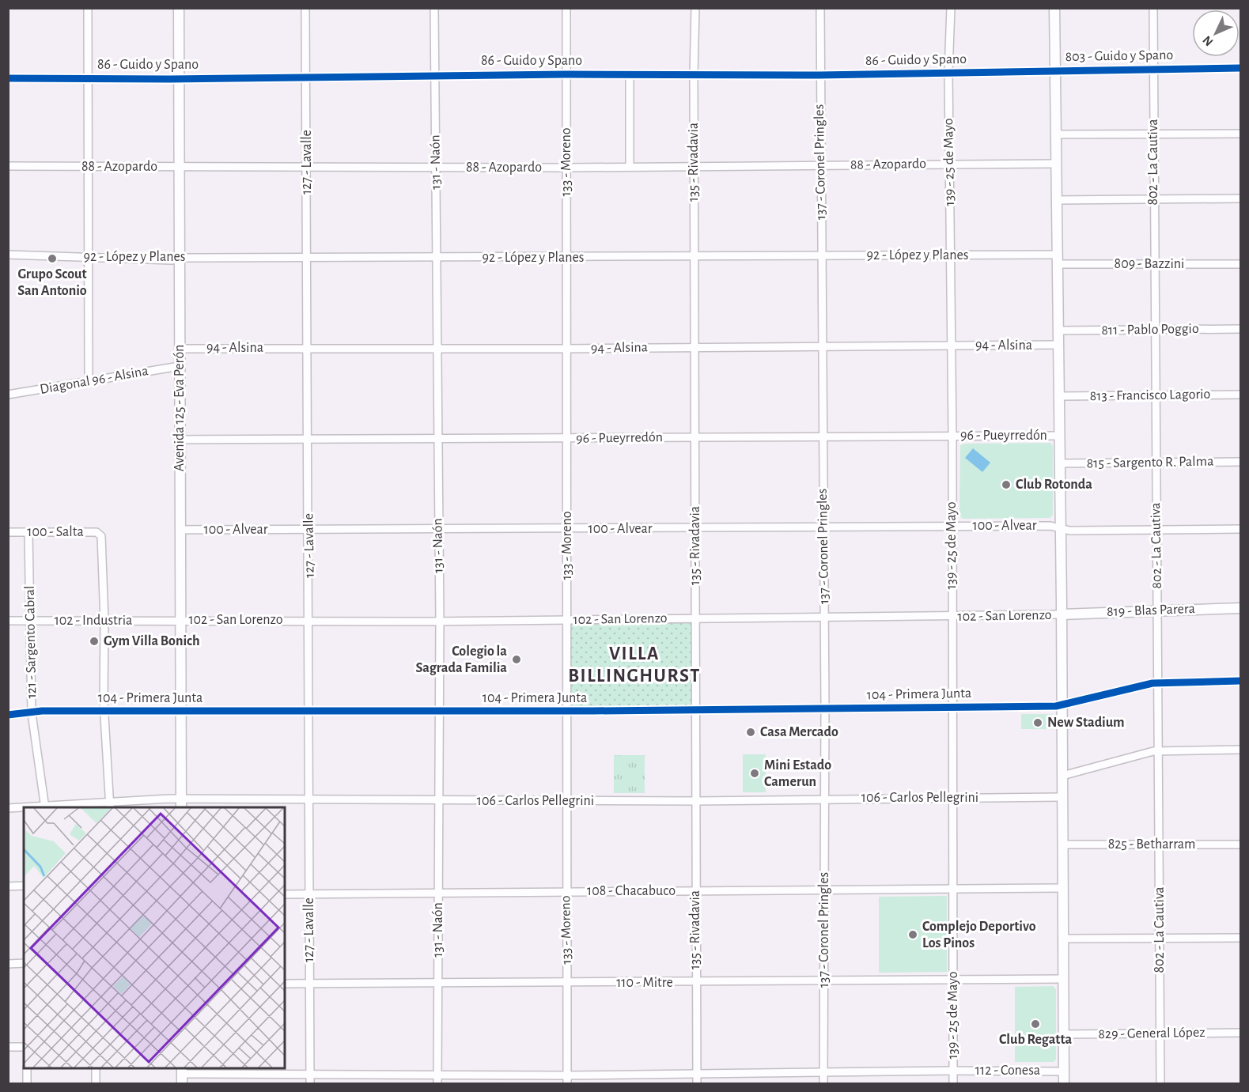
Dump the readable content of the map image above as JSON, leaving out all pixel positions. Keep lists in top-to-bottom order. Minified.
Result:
{"streets":{"main road":["Avenida 125 - Eva Perón","819 - Blas Parera"],"street":["803 - Guido y Spano","86 - Guido y Spano","127 - Lavalle","131 - Naón","133 - Moreno","135 - Rivadavia","137 - Coronel Pringles","139 - 25 de Mayo","802 - La Cautiva","88 - Azopardo","92 - López y Planes","809 - Bazzini","811 - Pablo Poggio","94 - Alsina","Diagonal 96 - Alsina","813 - Francisco Lagorio","96 - Pueyrredón","815 - Sargento R. Palma","100 - Alvear","100 - Salta","102 - San Lorenzo","102 - Industria","121 - Sargento Cabral","104 - Primera Junta","106 - Carlos Pellegrini","825 - Betharram","108 - Chacabuco","110 - Mitre","829 - General López","112 - Conesa"]},"crossings":[["803 - Guido y Spano","86 - Guido y Spano"],["803 - Guido y Spano","802 - La Cautiva"],["86 - Guido y Spano","127 - Lavalle"],["86 - Guido y Spano","131 - Naón"],["86 - Guido y Spano","133 - Moreno"],["86 - Guido y Spano","135 - Rivadavia"],["86 - Guido y Spano","137 - Coronel Pringles"],["86 - Guido y Spano","139 - 25 de Mayo"],["86 - Guido y Spano","Avenida 125 - Eva Perón"],["127 - Lavalle","88 - Azopardo"],["127 - Lavalle","92 - López y Planes"],["127 - Lavalle","94 - Alsina"],["127 - Lavalle","96 - Pueyrredón"],["127 - Lavalle","100 - Alvear"],["127 - Lavalle","102 - San Lorenzo"],["127 - Lavalle","104 - Primera Junta"],["127 - Lavalle","106 - Carlos Pellegrini"],["127 - Lavalle","108 - Chacabuco"],["127 - Lavalle","110 - Mitre"],["127 - Lavalle","112 - Conesa"],["131 - Naón","88 - Azopardo"],["131 - Naón","92 - López y Planes"],["131 - Naón","94 - Alsina"],["131 - Naón","96 - Pueyrredón"],["131 - Naón","100 - Alvear"],["131 - Naón","102 - San Lorenzo"],["131 - Naón","104 - Primera Junta"],["131 - Naón","106 - Carlos Pellegrini"],["131 - Naón","108 - Chacabuco"],["131 - Naón","110 - Mitre"],["131 - Naón","112 - Conesa"],["133 - Moreno","88 - Azopardo"],["133 - Moreno","92 - López y Planes"],["133 - Moreno","94 - Alsina"],["133 - Moreno","96 - Pueyrredón"],["133 - Moreno","100 - Alvear"],["133 - Moreno","102 - San Lorenzo"],["133 - Moreno","104 - Primera Junta"],["133 - Moreno","106 - Carlos Pellegrini"],["133 - Moreno","108 - Chacabuco"],["133 - Moreno","110 - Mitre"],["133 - Moreno","112 - Conesa"],["135 - Rivadavia","88 - Azopardo"],["135 - Rivadavia","92 - López y Planes"],["135 - Rivadavia","94 - Alsina"],["135 - Rivadavia","96 - Pueyrredón"],["135 - Rivadavia","100 - Alvear"],["135 - Rivadavia","102 - San Lorenzo"],["135 - Rivadavia","104 - Primera Junta"],["135 - Rivadavia","106 - Carlos Pellegrini"],["135 - Rivadavia","108 - Chacabuco"],["135 - Rivadavia","110 - Mitre"],["135 - Rivadavia","112 - Conesa"],["137 - Coronel Pringles","88 - Azopardo"],["137 - Coronel Pringles","92 - López y Planes"],["137 - Coronel Pringles","94 - Alsina"],["137 - Coronel Pringles","96 - Pueyrredón"],["137 - Coronel Pringles","100 - Alvear"],["137 - Coronel Pringles","102 - San Lorenzo"],["137 - Coronel Pringles","104 - Primera Junta"],["137 - Coronel Pringles","106 - Carlos Pellegrini"],["137 - Coronel Pringles","108 - Chacabuco"],["137 - Coronel Pringles","110 - Mitre"],["137 - Coronel Pringles","112 - Conesa"],["139 - 25 de Mayo","88 - Azopardo"],["139 - 25 de Mayo","92 - López y Planes"],["139 - 25 de Mayo","94 - Alsina"],["139 - 25 de Mayo","96 - Pueyrredón"],["139 - 25 de Mayo","100 - Alvear"],["139 - 25 de Mayo","102 - San Lorenzo"],["139 - 25 de Mayo","104 - Primera Junta"],["139 - 25 de Mayo","106 - Carlos Pellegrini"],["139 - 25 de Mayo","108 - Chacabuco"],["139 - 25 de Mayo","110 - Mitre"],["139 - 25 de Mayo","112 - Conesa"],["802 - La Cautiva","809 - Bazzini"],["802 - La Cautiva","811 - Pablo Poggio"],["802 - La Cautiva","813 - Francisco Lagorio"],["802 - La Cautiva","815 - Sargento R. Palma"],["802 - La Cautiva","100 - Alvear"],["802 - La Cautiva","819 - Blas Parera"],["802 - La Cautiva","104 - Primera Junta"],["802 - La Cautiva","825 - Betharram"],["802 - La Cautiva","829 - General López"],["88 - Azopardo","Avenida 125 - Eva Perón"],["92 - López y Planes","809 - Bazzini"],["92 - López y Planes","Avenida 125 - Eva Perón"],["94 - Alsina","Avenida 125 - Eva Perón"],["Diagonal 96 - Alsina","Avenida 125 - Eva Perón"],["Avenida 125 - Eva Perón","96 - Pueyrredón"],["Avenida 125 - Eva Perón","100 - Alvear"],["Avenida 125 - Eva Perón","102 - San Lorenzo"],["Avenida 125 - Eva Perón","102 - Industria"],["Avenida 125 - Eva Perón","104 - Primera Junta"],["Avenida 125 - Eva Perón","106 - Carlos Pellegrini"],["100 - Salta","102 - Industria"],["100 - Salta","121 - Sargento Cabral"],["819 - Blas Parera","102 - San Lorenzo"],["102 - San Lorenzo","102 - Industria"],["102 - Industria","121 - Sargento Cabral"],["121 - Sargento Cabral","104 - Primera Junta"],["121 - Sargento Cabral","106 - Carlos Pellegrini"]],"districts":["VILLA BILLINGHURST"],"places":["Grupo Scout San Antonio","Club Rotonda","Gym Villa Bonich","Colegio la Sagrada Familia","New Stadium","Casa Mercado","Mini Estado Camerun","Complejo Deportivo Los Pinos","Club Regatta"],"north":"bottom left"}
